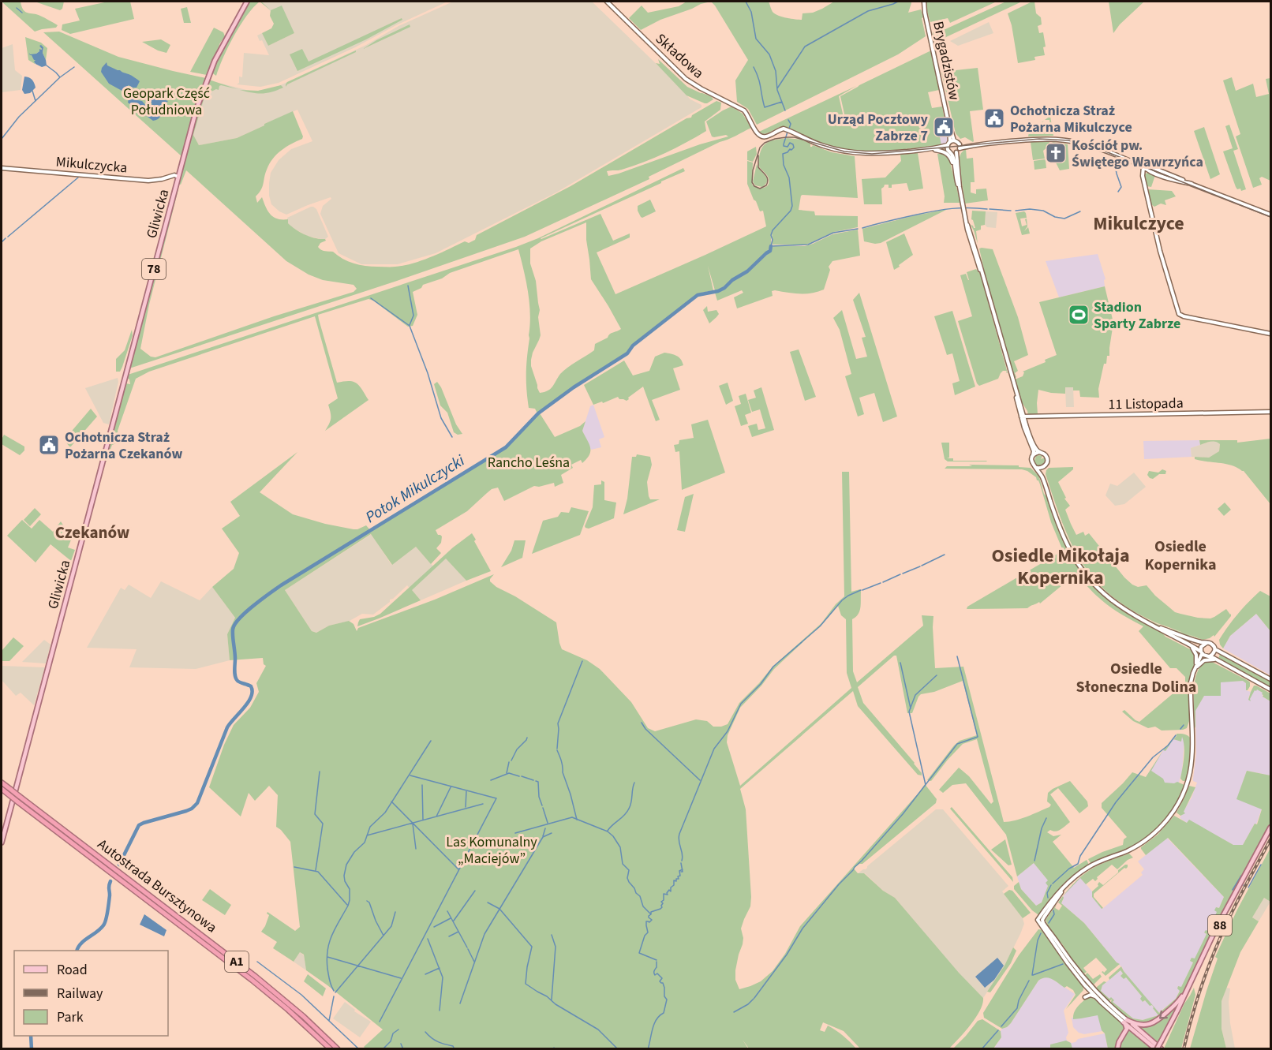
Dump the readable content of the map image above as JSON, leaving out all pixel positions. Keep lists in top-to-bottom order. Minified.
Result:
{"streets":{"highway":["Autostrada Bursztynowa","A1"],"main road":["Składowa","Brygadzistów","Mikulczycka","Gliwicka","78","11 Listopada","88"]},"crossings":[["Mikulczycka","Gliwicka"]],"districts":["Mikulczyce","Czekanów","Osiedle Kopernika","Osiedle Mikołaja Kopernika","Osiedle Słoneczna Dolina"],"water":["Potok Mikulczycki"],"parks":["Geopark Część Południowa","Rancho Leśna","Las Komunalny „Maciejów”"],"places":{"public building":["Ochotnicza Straż Pożarna Mikulczyce","Urząd Pocztowy Zabrze 7","Ochotnicza Straż Pożarna Czekanów"],"church":["Kościół pw. Świętego Wawrzyńca"],"sports":["Stadion Sparty Zabrze"]},"legend":["Road","Railway","Park"]}
